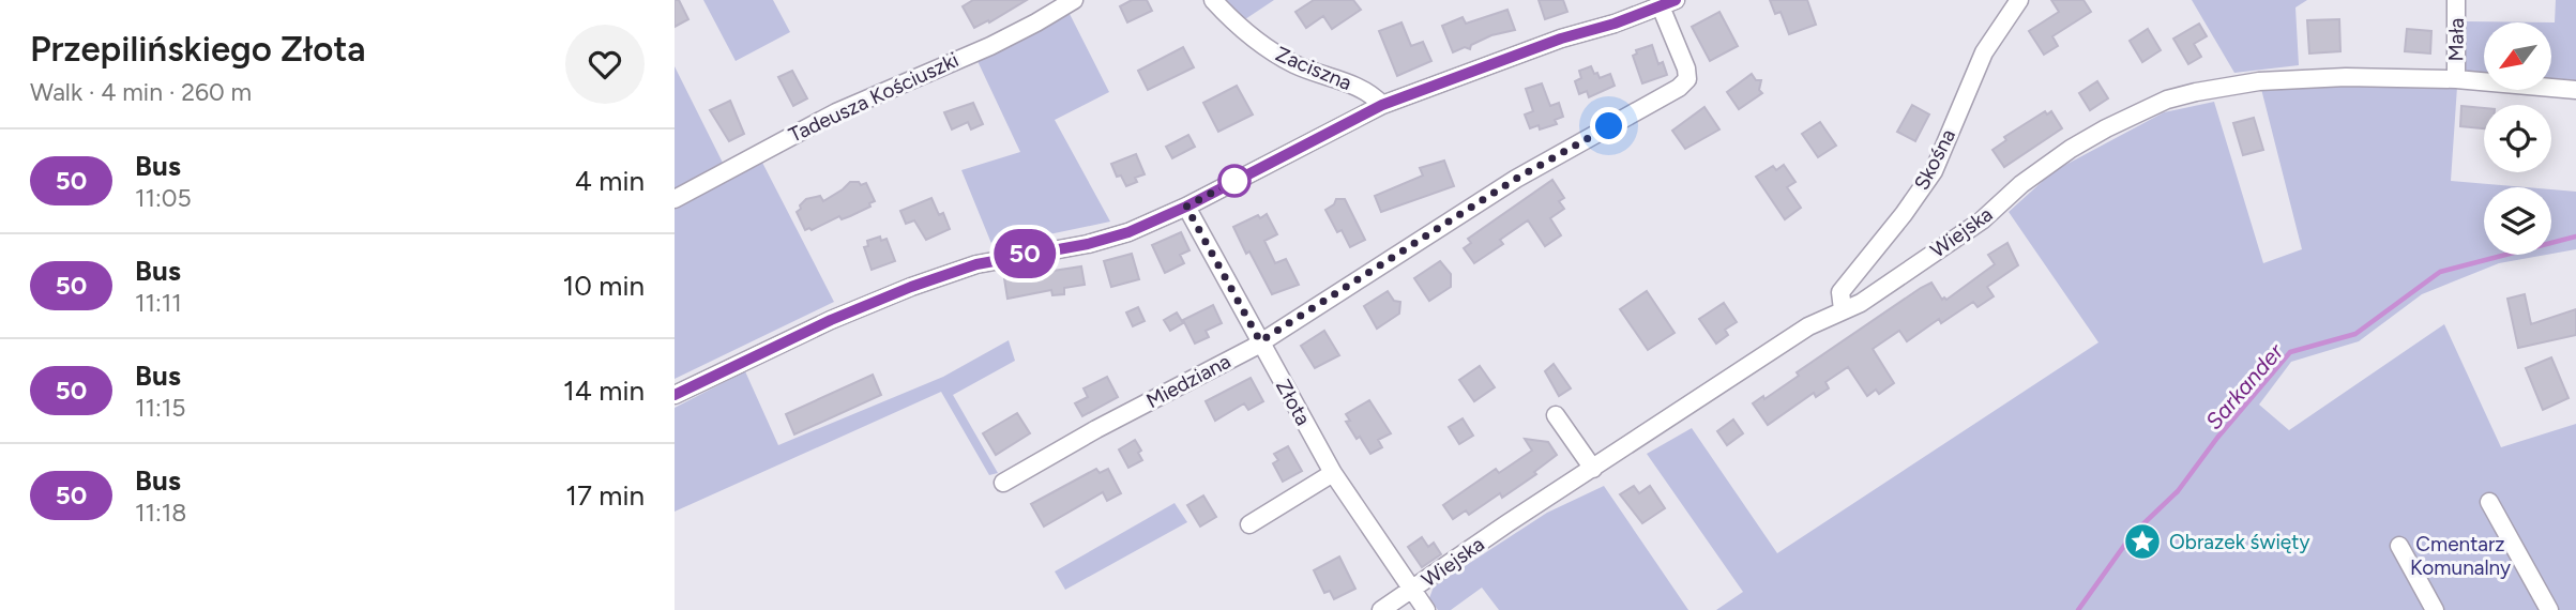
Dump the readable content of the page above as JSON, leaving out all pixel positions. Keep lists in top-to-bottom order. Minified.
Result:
{"streets":{"street":["Mała","Zaciszna","Tadeusza Kościuszki","Skośna","Wiejska","Miedziana","Złota"]},"crossings":[["Mała","Wiejska"],["Skośna","Wiejska"],["Wiejska","Złota"],["Miedziana","Złota"]],"water":["Sarkander"],"parks":["Cmentarz Komunalny"],"places":{"place":["Obrazek święty"]},"lines":["bus line 50"],"north":"bottom left","page":{"heading":["Przepilińskiego Złota","Walk · 4 min · 260 m"],"on_map":"50","list":[{"mark":"50","name":"Bus","note":"11:05","value":"4 min"},{"mark":"50","name":"Bus","note":"11:11","value":"10 min"},{"mark":"50","name":"Bus","note":"11:15","value":"14 min"},{"mark":"50","name":"Bus","note":"11:18","value":"17 min"}]}}
